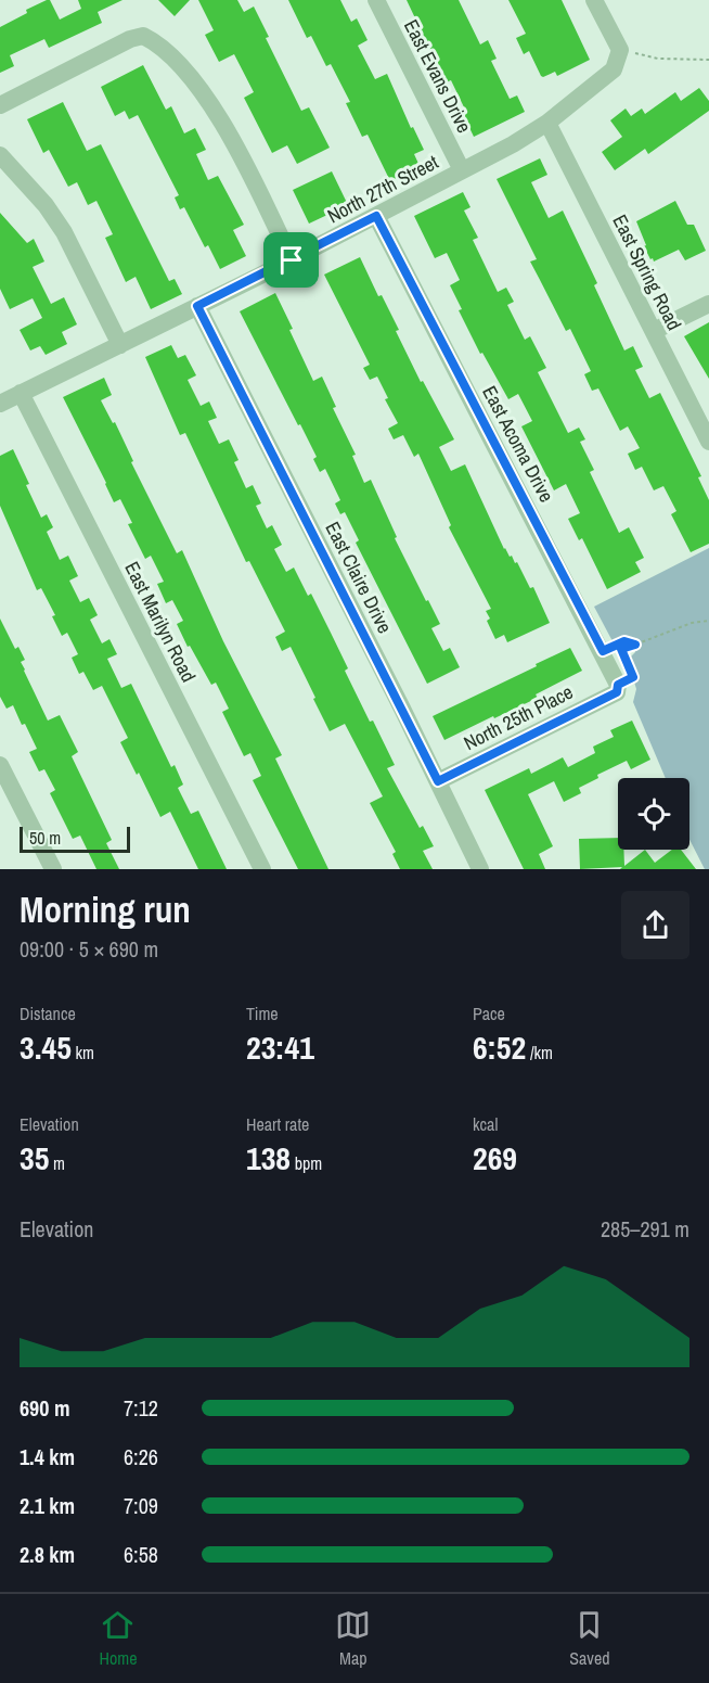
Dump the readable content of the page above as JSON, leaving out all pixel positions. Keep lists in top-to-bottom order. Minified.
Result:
{"streets":{"street":["East Evans Drive","North 27th Street","East Spring Road","East Acoma Drive","East Claire Drive","East Marilyn Road","North 25th Place"]},"crossings":[["East Evans Drive","North 27th Street"],["North 27th Street","East Spring Road"],["North 27th Street","East Acoma Drive"],["North 27th Street","East Claire Drive"],["North 27th Street","East Marilyn Road"],["East Acoma Drive","North 25th Place"],["East Claire Drive","North 25th Place"]],"scale_bar":"50 m","page":{"scale":"50 m","heading":["Morning run","09:00 · 5 × 690 m"],"stats":[["Distance","3.45 km"],["Time","23:41"],["Pace","6:52 /km"],["Elevation","35 m"],["Heart rate","138 bpm"],["kcal","269"]],"chart":["Elevation","285–291 m"],"list":[{"name":"690 m","note":"7:12"},{"name":"1.4 km","note":"6:26"},{"name":"2.1 km","note":"7:09"},{"name":"2.8 km","note":"6:58"}],"tabs":["Home","Map","Saved"]}}
